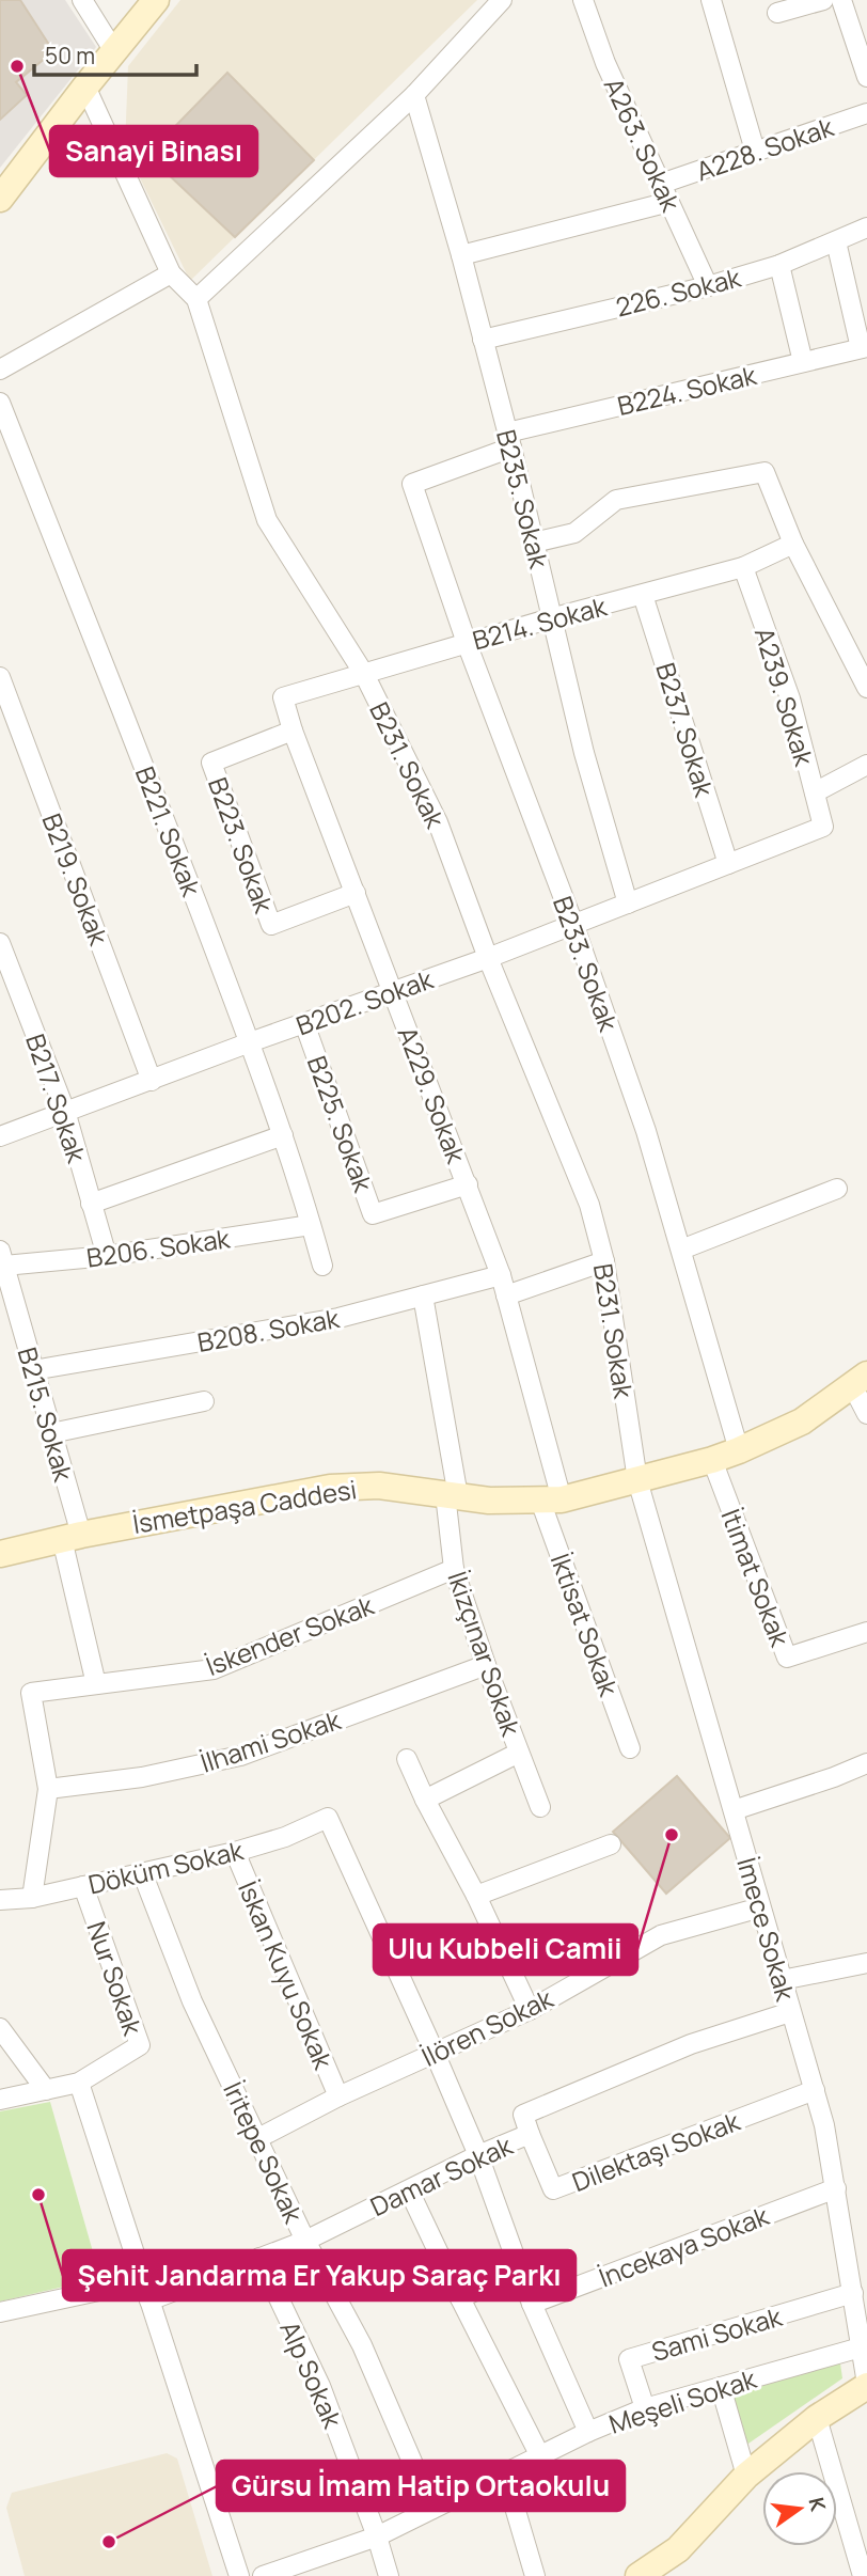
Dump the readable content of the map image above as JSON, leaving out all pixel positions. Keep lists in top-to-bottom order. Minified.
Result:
{"streets":{"main road":["İsmetpaşa Caddesi"],"street":["A263. Sokak","A228. Sokak","226. Sokak","B224. Sokak","B235. Sokak","B214. Sokak","A239. Sokak","B237. Sokak","B231. Sokak","B221. Sokak","B223. Sokak","B219. Sokak","B233. Sokak","B202. Sokak","A229. Sokak","B217. Sokak","B225. Sokak","B206. Sokak","B208. Sokak","B215. Sokak","İtimat Sokak","İktisat Sokak","İskender Sokak","İkizçınar Sokak","İlhami Sokak","Döküm Sokak","İmece Sokak","İskan Kuyu Sokak","Nur Sokak","İlören Sokak","Dilektaşı Sokak","İritepe Sokak","Damar Sokak","İncekaya Sokak","Sami Sokak","Alp Sokak","Meşeli Sokak"]},"crossings":[["A263. Sokak","A228. Sokak"],["A263. Sokak","226. Sokak"],["A228. Sokak","B235. Sokak"],["226. Sokak","B235. Sokak"],["B224. Sokak","B235. Sokak"],["B224. Sokak","B233. Sokak"],["B235. Sokak","B214. Sokak"],["B235. Sokak","B202. Sokak"],["B214. Sokak","A239. Sokak"],["B214. Sokak","B237. Sokak"],["B214. Sokak","B231. Sokak"],["B214. Sokak","B233. Sokak"],["B214. Sokak","A229. Sokak"],["A239. Sokak","B202. Sokak"],["B237. Sokak","B202. Sokak"],["B231. Sokak","B202. Sokak"],["B231. Sokak","İsmetpaşa Caddesi"],["B231. Sokak","İmece Sokak"],["B221. Sokak","B202. Sokak"],["B221. Sokak","B206. Sokak"],["B223. Sokak","A229. Sokak"],["B219. Sokak","B202. Sokak"],["B233. Sokak","B202. Sokak"],["B233. Sokak","İsmetpaşa Caddesi"],["B202. Sokak","A229. Sokak"],["B202. Sokak","B217. Sokak"],["B202. Sokak","B225. Sokak"],["A229. Sokak","B225. Sokak"],["A229. Sokak","B208. Sokak"],["A229. Sokak","İsmetpaşa Caddesi"],["A229. Sokak","İktisat Sokak"],["B217. Sokak","B206. Sokak"],["B206. Sokak","B215. Sokak"],["B208. Sokak","B215. Sokak"],["B208. Sokak","İkizçınar Sokak"],["B215. Sokak","İsmetpaşa Caddesi"],["B215. Sokak","İskender Sokak"],["İsmetpaşa Caddesi","İtimat Sokak"],["İsmetpaşa Caddesi","İktisat Sokak"],["İsmetpaşa Caddesi","İkizçınar Sokak"],["İsmetpaşa Caddesi","İmece Sokak"],["İskender Sokak","İkizçınar Sokak"],["İskender Sokak","İlhami Sokak"],["İkizçınar Sokak","İlhami Sokak"],["Döküm Sokak","İskan Kuyu Sokak"],["Döküm Sokak","Nur Sokak"],["Döküm Sokak","İlören Sokak"],["Döküm Sokak","İritepe Sokak"],["İmece Sokak","İlören Sokak"],["İmece Sokak","Dilektaşı Sokak"],["İmece Sokak","Damar Sokak"],["İmece Sokak","İncekaya Sokak"],["İmece Sokak","Sami Sokak"],["İmece Sokak","Meşeli Sokak"],["İskan Kuyu Sokak","İlören Sokak"],["İlören Sokak","İritepe Sokak"],["Dilektaşı Sokak","Damar Sokak"],["İritepe Sokak","Damar Sokak"],["İritepe Sokak","Meşeli Sokak"],["Damar Sokak","Alp Sokak"],["Sami Sokak","Meşeli Sokak"],["Alp Sokak","Meşeli Sokak"]],"places":["Sanayi Binası","Ulu Kubbeli Camii","Şehit Jandarma Er Yakup Saraç Parkı","Gürsu İmam Hatip Ortaokulu"],"scale_bar":"50 m","north":"right"}
